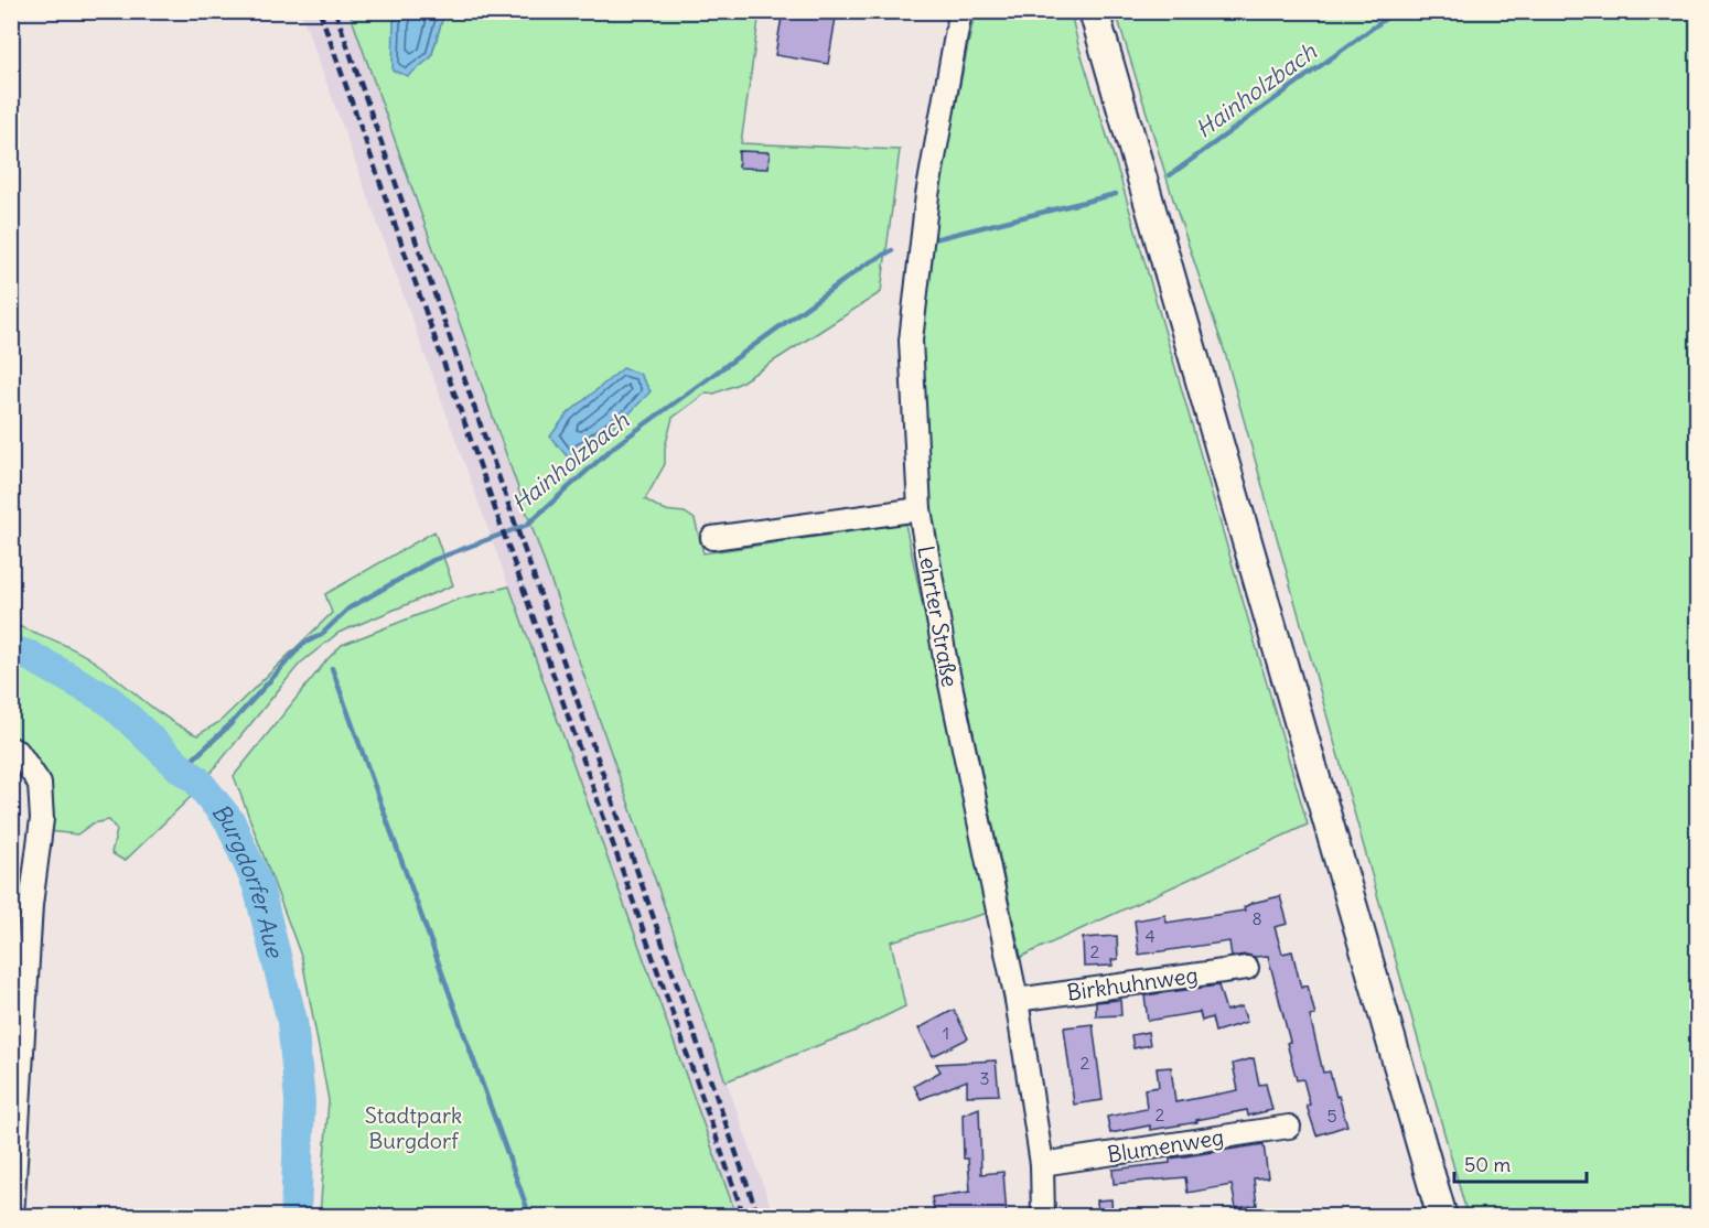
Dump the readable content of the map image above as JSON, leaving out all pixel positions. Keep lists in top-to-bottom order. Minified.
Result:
{"streets":{"street":["Lehrter Straße","Birkhuhnweg","Blumenweg"]},"crossings":[["Lehrter Straße","Birkhuhnweg"],["Lehrter Straße","Blumenweg"]],"water":["Hainholzbach","Burgdorfer Aue"],"parks":["Stadtpark Burgdorf"],"house_numbers":["8","4","2","1","2","3","2","5"],"scale_bar":"50 m"}
